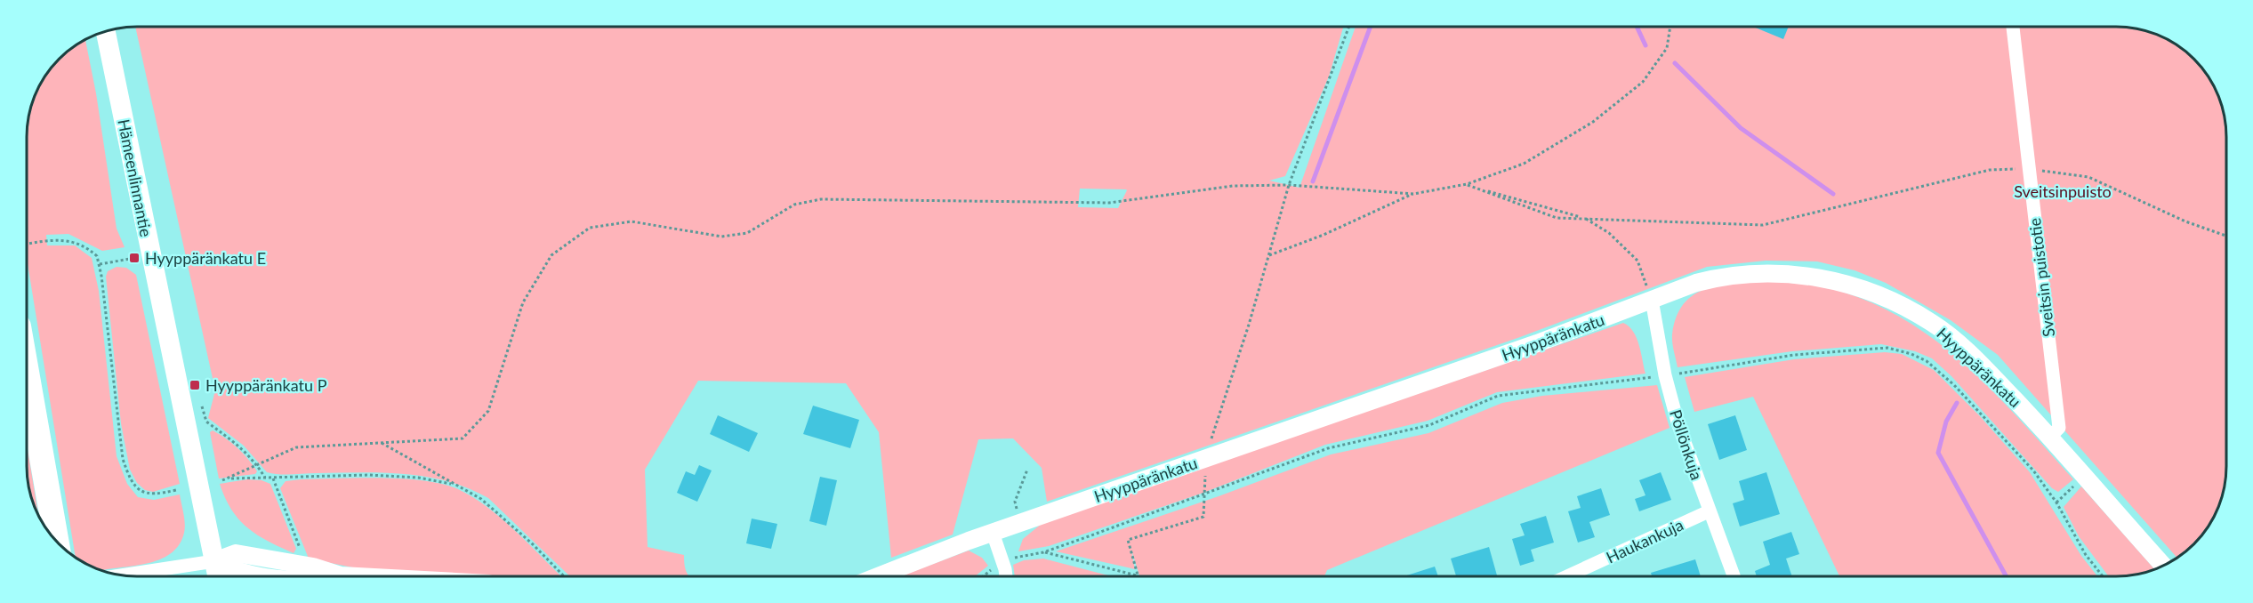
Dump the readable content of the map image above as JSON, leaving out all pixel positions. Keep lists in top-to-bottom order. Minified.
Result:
{"streets":{"main road":["Hämeenlinnantie"],"street":["Sveitsin puistotie","Hyyppäränkatu","Pöllönkuja","Haukankuja"]},"crossings":[["Sveitsin puistotie","Hyyppäränkatu"],["Hyyppäränkatu","Pöllönkuja"],["Pöllönkuja","Haukankuja"]],"parks":["Sveitsinpuisto"],"places":{"transit":["Hyyppäränkatu E","Hyyppäränkatu P"]}}
